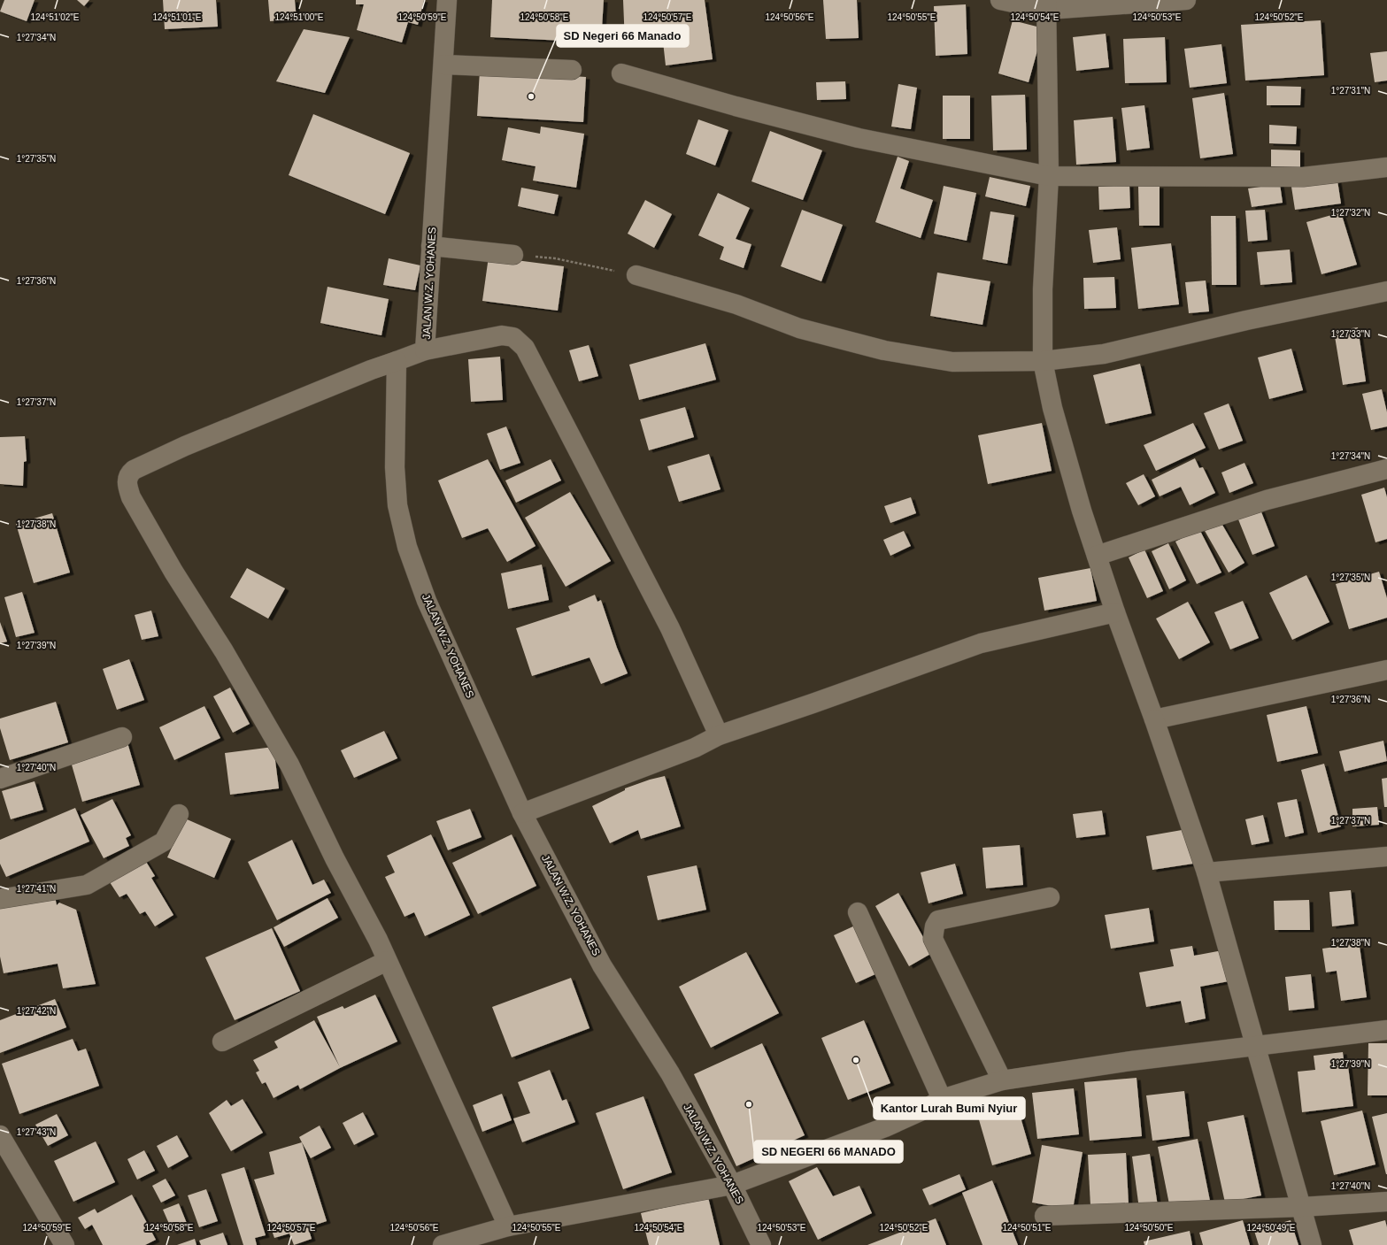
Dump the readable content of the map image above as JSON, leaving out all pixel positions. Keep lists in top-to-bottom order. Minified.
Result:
{"streets":{"street":["JALAN W.Z. YOHANES"]},"places":["SD Negeri 66 Manado","Kantor Lurah Bumi Nyiur","SD NEGERI 66 MANADO"],"coordinates":["124°51'02\"E","124°51'01\"E","124°51'00\"E","124°50'59\"E","124°50'58\"E","124°50'57\"E","124°50'56\"E","124°50'55\"E","124°50'54\"E","124°50'53\"E","124°50'52\"E","1°27'34\"N","1°27'31\"N","1°27'35\"N","1°27'32\"N","1°27'36\"N","1°27'33\"N","1°27'37\"N","1°27'38\"N","1°27'39\"N","1°27'40\"N","1°27'41\"N","1°27'42\"N","1°27'43\"N","124°50'51\"E","124°50'50\"E","124°50'49\"E"]}
